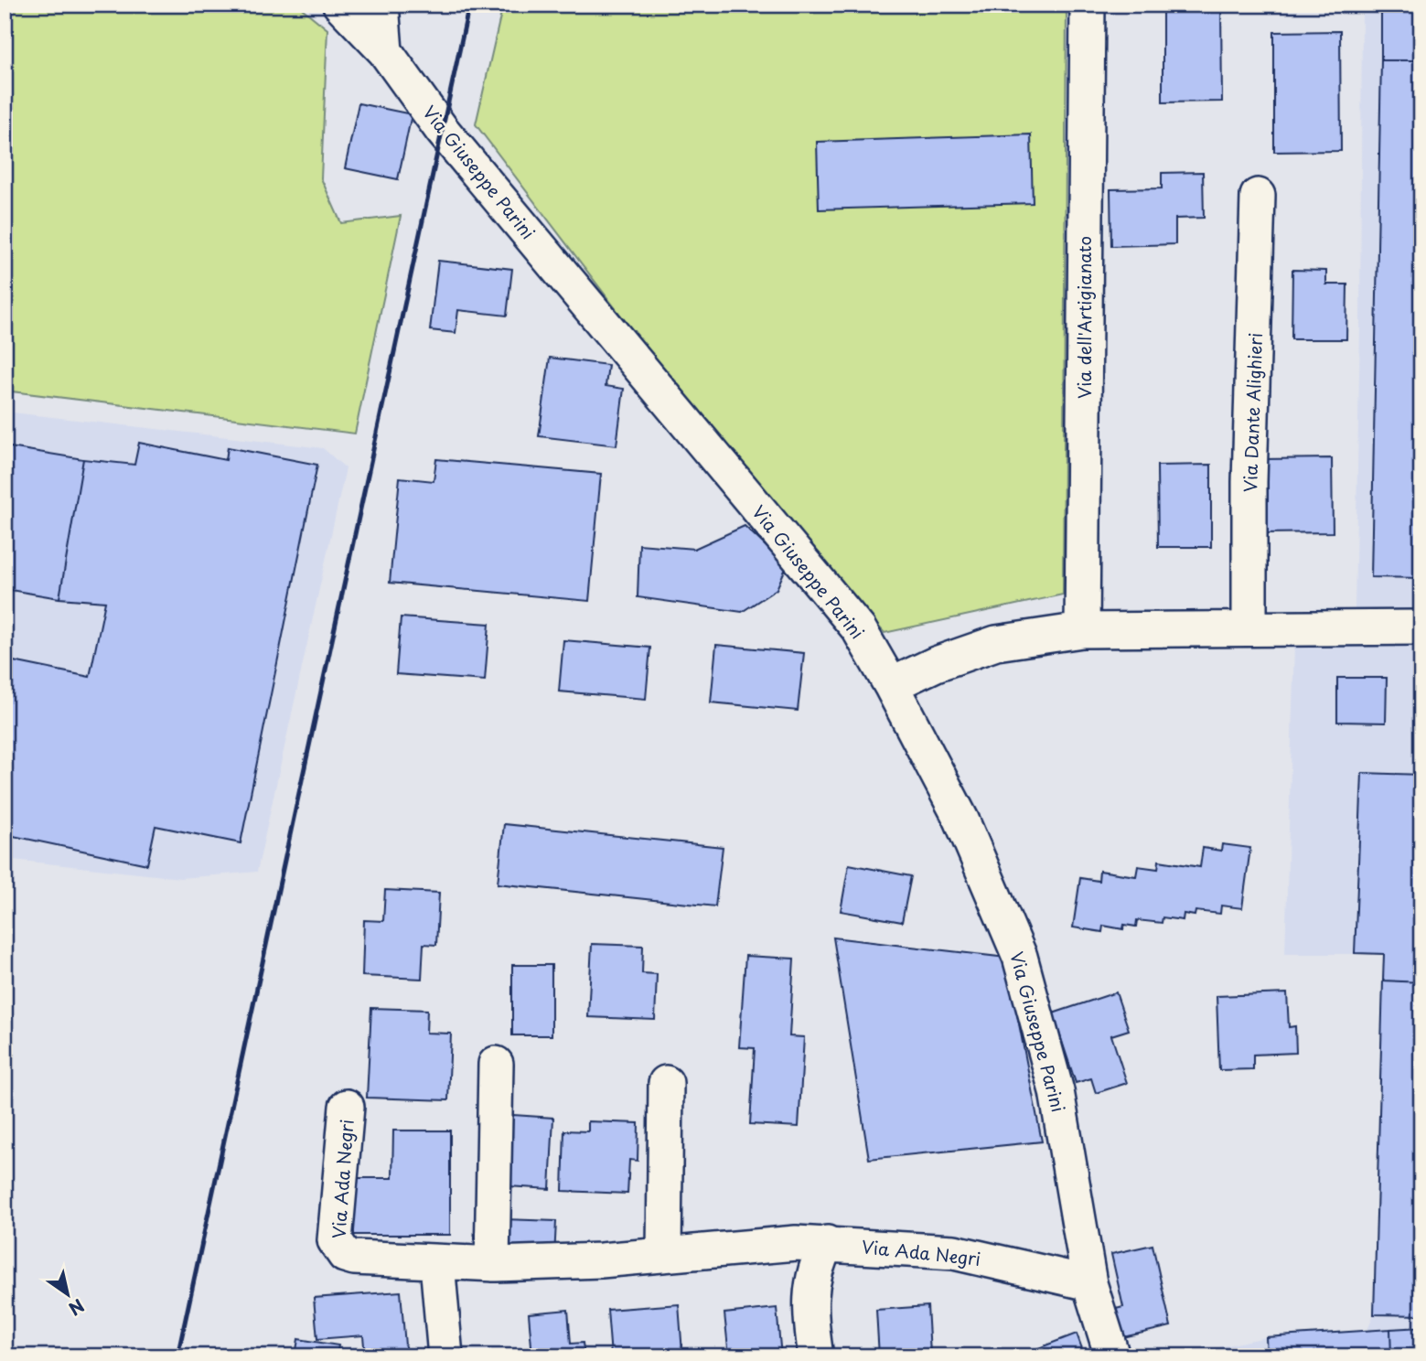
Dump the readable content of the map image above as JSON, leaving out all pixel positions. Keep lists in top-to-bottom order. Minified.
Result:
{"streets":{"street":["Via Giuseppe Parini","Via dell'Artigianato","Via Dante Alighieri","Via Ada Negri"]},"crossings":[["Via Giuseppe Parini","Via Ada Negri"]],"north":"bottom right"}
